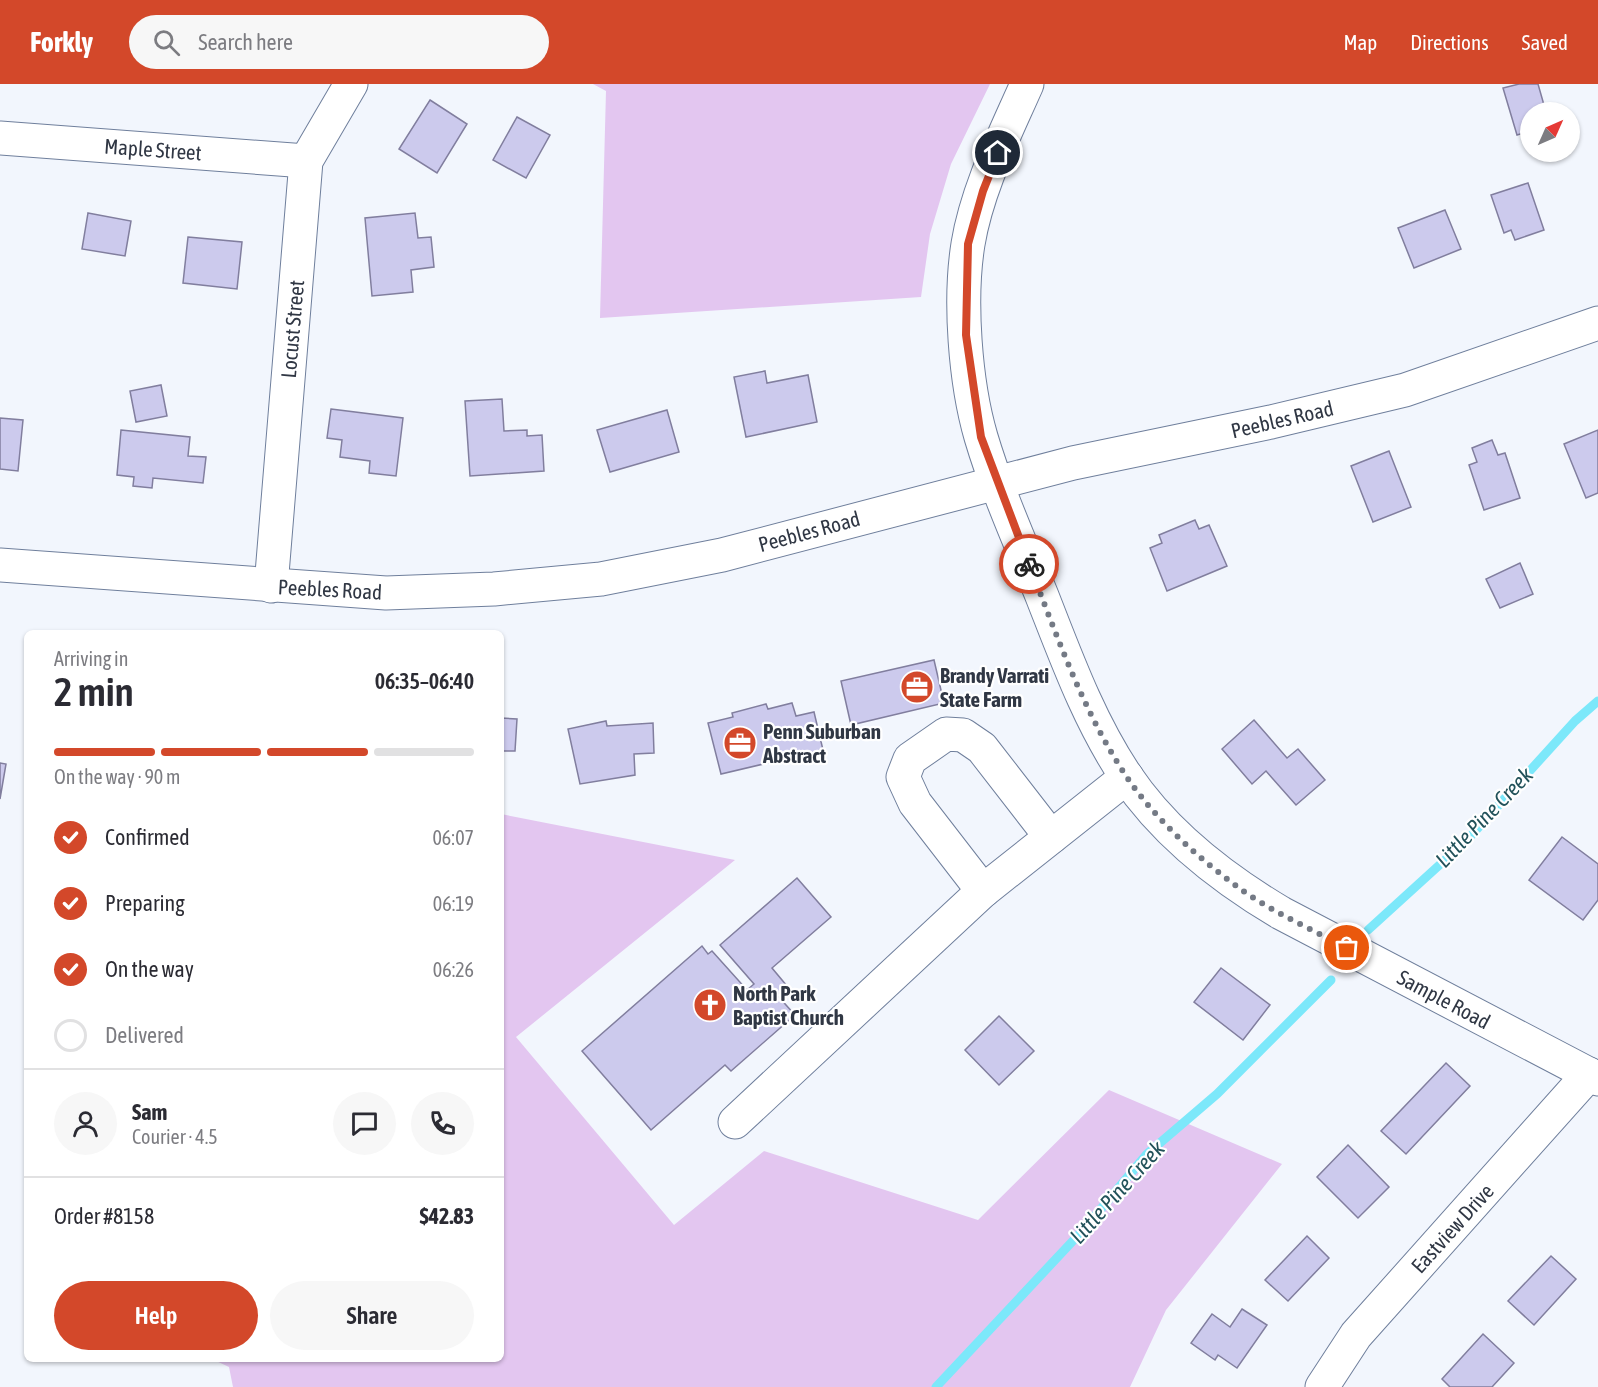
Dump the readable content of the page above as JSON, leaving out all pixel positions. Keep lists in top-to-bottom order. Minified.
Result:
{"streets":{"street":["Maple Street","Locust Street","Peebles Road","Sample Road","Eastview Drive"]},"crossings":[["Maple Street","Locust Street"],["Locust Street","Peebles Road"],["Peebles Road","Sample Road"],["Sample Road","Eastview Drive"]],"water":["Little Pine Creek"],"places":{"office":["Brandy Varrati State Farm","Penn Suburban Abstract"],"church":["North Park Baptist Church"]},"north":"top right","page":{"header":"Forkly","search":"Search here","nav":["Map","Directions","Saved"],"heading":["2 min","Arriving in","06:35–06:40"],"panel":["Sam","Courier · 4.5","Order #8158","$42.83"],"bar":"On the way · 90 m","list":[["Confirmed","06:07"],["Preparing","06:19"],["On the way","06:26"],"Delivered"],"buttons":["Help","Share"]}}
